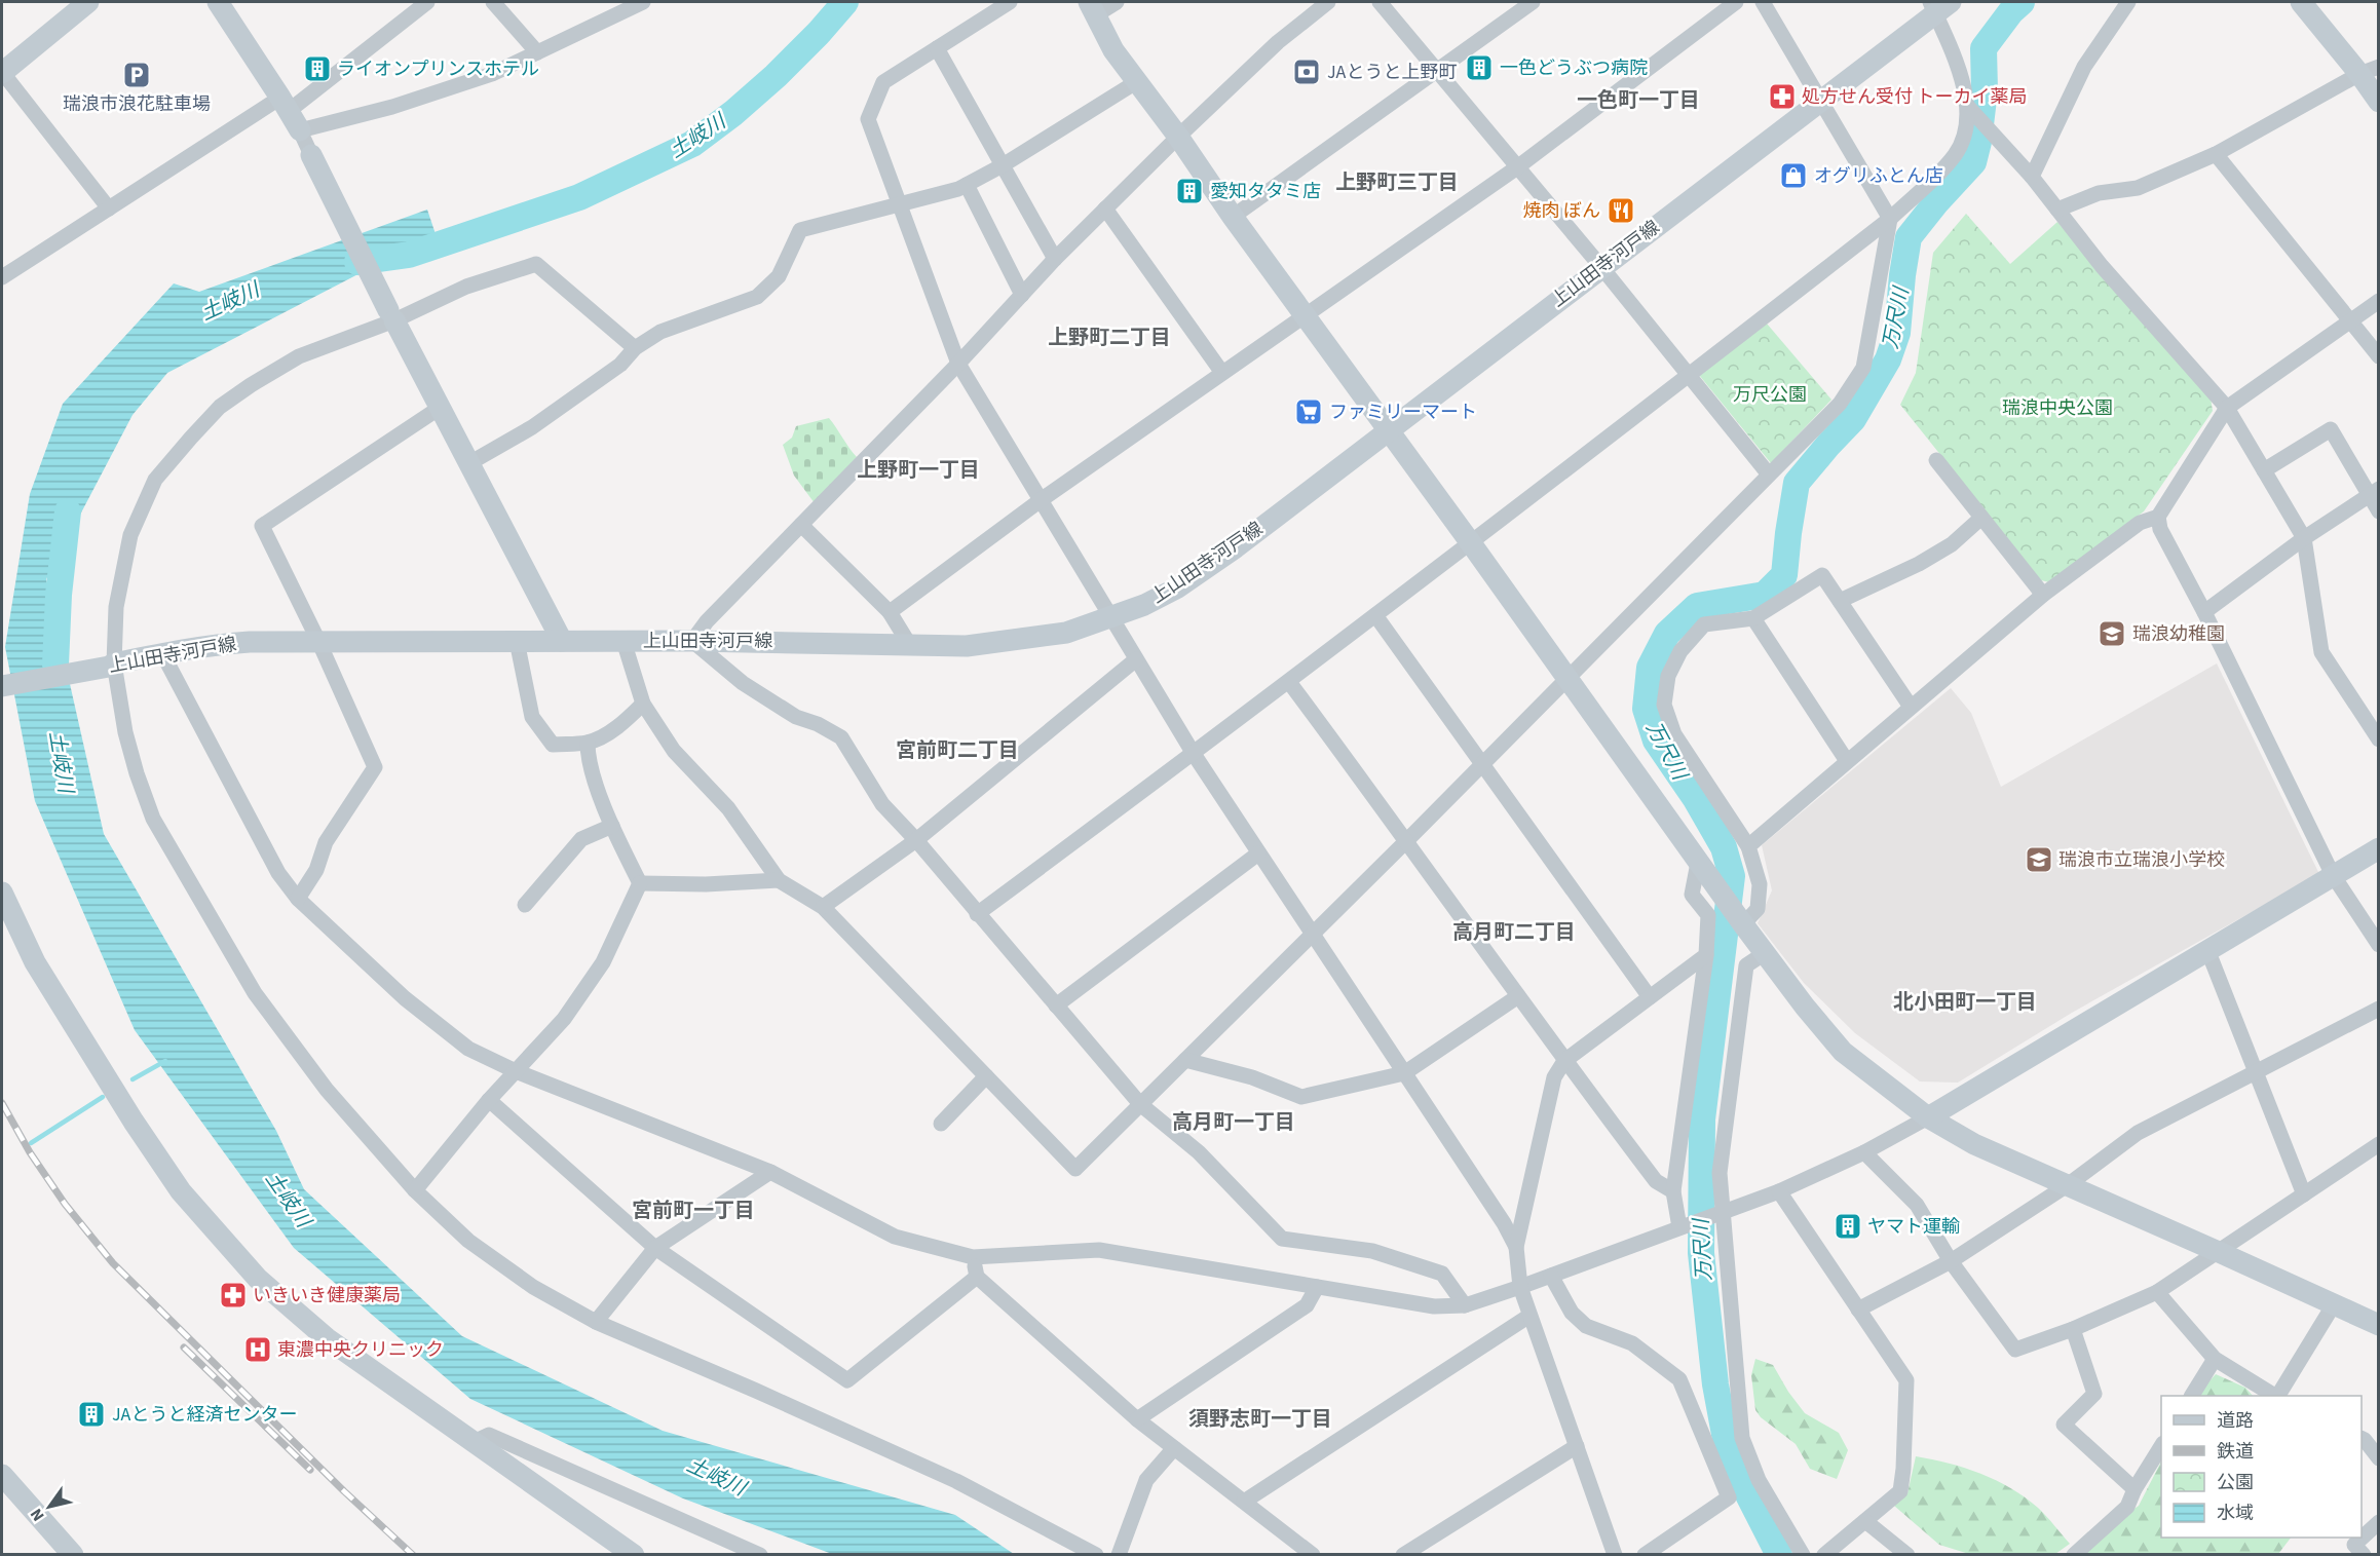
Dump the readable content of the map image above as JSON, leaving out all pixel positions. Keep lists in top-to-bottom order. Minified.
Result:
{"streets":{"street":["上山田寺河戸線"]},"districts":["一色町一丁目","上野町三丁目","上野町二丁目","上野町一丁目","宮前町二丁目","高月町二丁目","北小田町一丁目","高月町一丁目","宮前町一丁目","須野志町一丁目"],"water":["土岐川","万尺川"],"parks":["万尺公園","瑞浪中央公園"],"places":{"building":["一色どうぶつ病院","ライオンプリンスホテル","愛知タタミ店","ヤマト運輸","JAとうと経済センター"],"bank":["JAとうと上野町"],"parking":["瑞浪市浪花駐車場"],"pharmacy":["処方せん受付 トーカイ薬局","いきいき健康薬局"],"shop":["オグリふとん店"],"restaurant":["焼肉 ぼん"],"supermarket":["ファミリーマート"],"school or university":["瑞浪幼稚園","瑞浪市立瑞浪小学校"],"hospital":["東濃中央クリニック"]},"legend":["道路","鉄道","公園","水域"],"north":"bottom left"}
